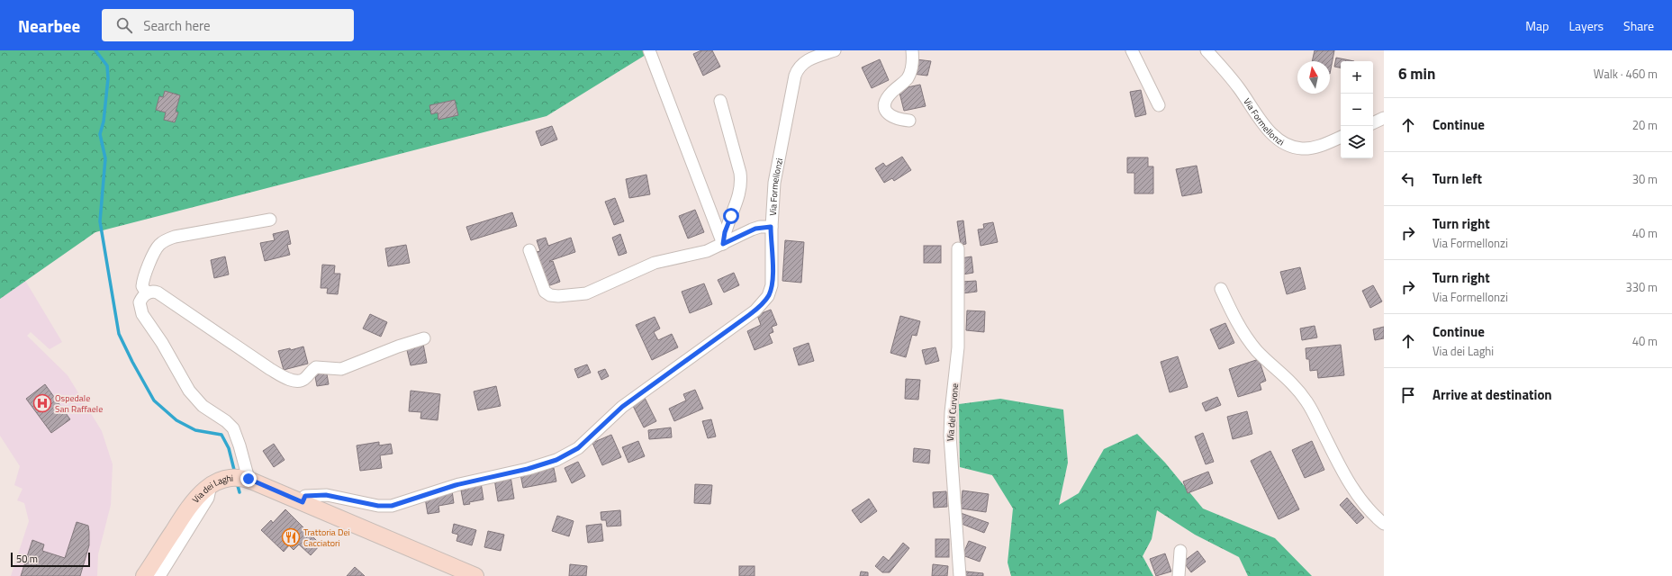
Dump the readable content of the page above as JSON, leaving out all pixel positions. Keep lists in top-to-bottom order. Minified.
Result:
{"streets":{"main road":["Via dei Laghi"],"street":["Via Formellonzi","Via del Curvone"]},"crossings":[["Via Formellonzi","Via dei Laghi"]],"places":{"hospital":["Ospedale San Raffaele"],"restaurant":["Trattoria Dei Cacciatori"]},"scale_bar":"50 m","north":"top","page":{"header":"Nearbee","search":"Search here","nav":["Map","Layers","Share"],"heading":["6 min","Walk · 460 m"],"map_buttons":["+","−"],"list":[["Continue","20 m"],["Turn left","30 m"],["Turn right","Via Formellonzi","40 m"],["Turn right","Via Formellonzi","330 m"],["Continue","Via dei Laghi","40 m"],"Arrive at destination"],"scale":"50 m"}}
